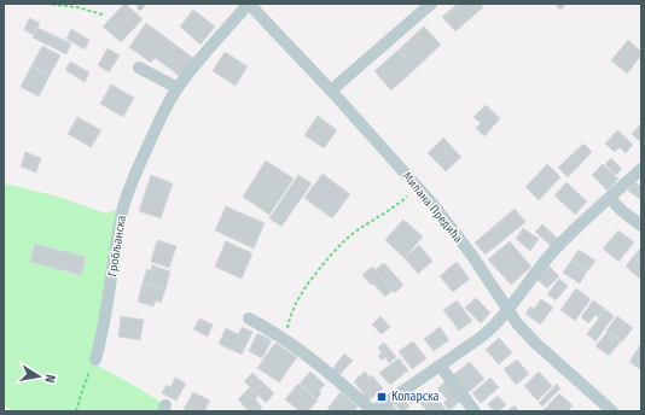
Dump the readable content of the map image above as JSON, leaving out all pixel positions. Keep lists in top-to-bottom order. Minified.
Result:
{"streets":{"street":["Милана Предића","Гробљанска"]},"crossings":[["Милана Предића","Гробљанска"]],"places":{"transit":["Коларска"]},"north":"right"}
